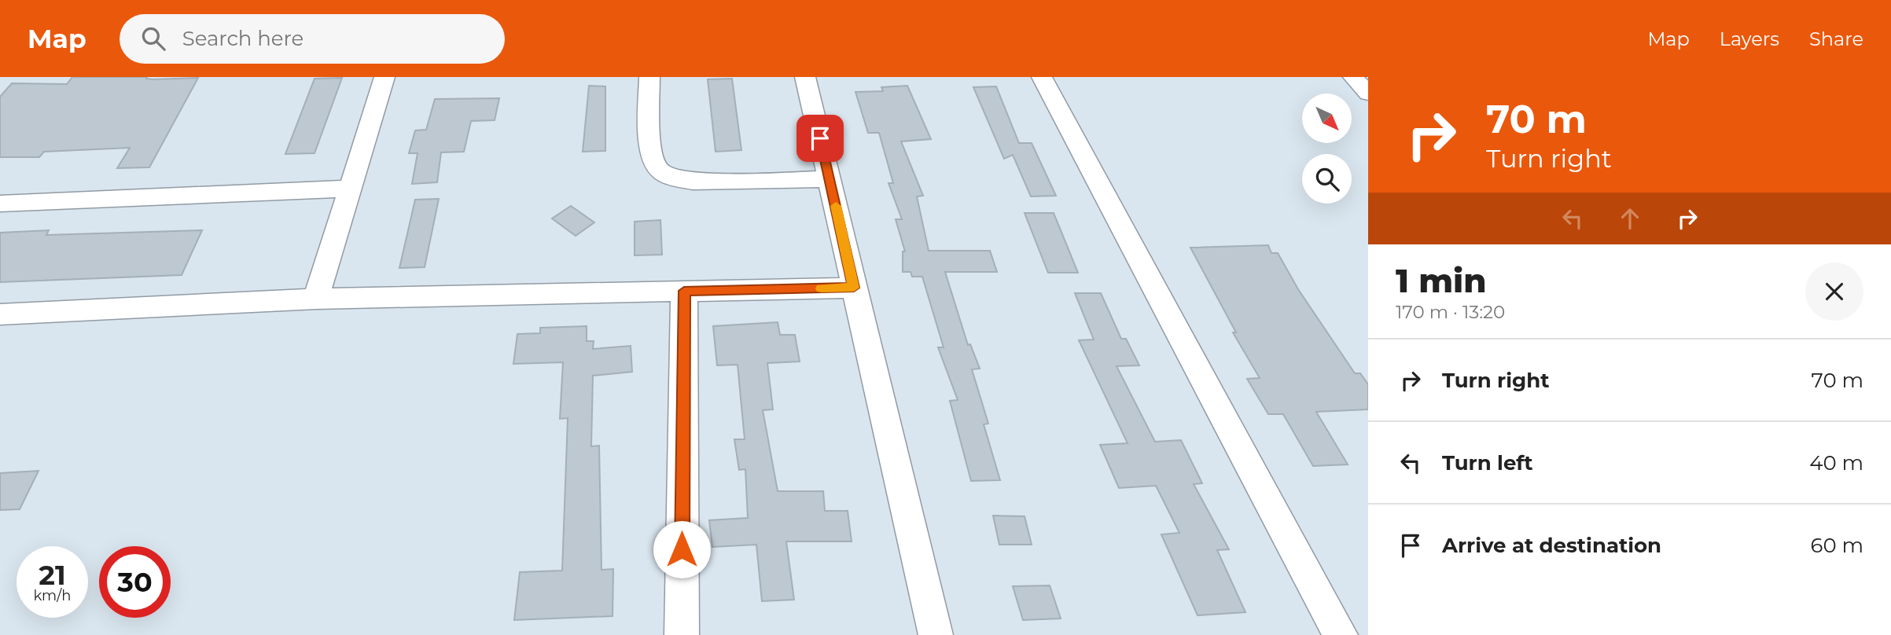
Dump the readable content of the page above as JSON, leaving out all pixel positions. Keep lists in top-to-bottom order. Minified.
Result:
{"north":"bottom right","page":{"header":"Map","search":"Search here","nav":["Map","Layers","Share"],"turn":["70 m","Turn right"],"heading":["1 min","170 m · 13:20"],"list":[{"name":"Turn right","value":"70 m"},{"name":"Turn left","value":"40 m"},{"name":"Arrive at destination","value":"60 m"}],"speed":"21 km/h","limit":"30"}}
